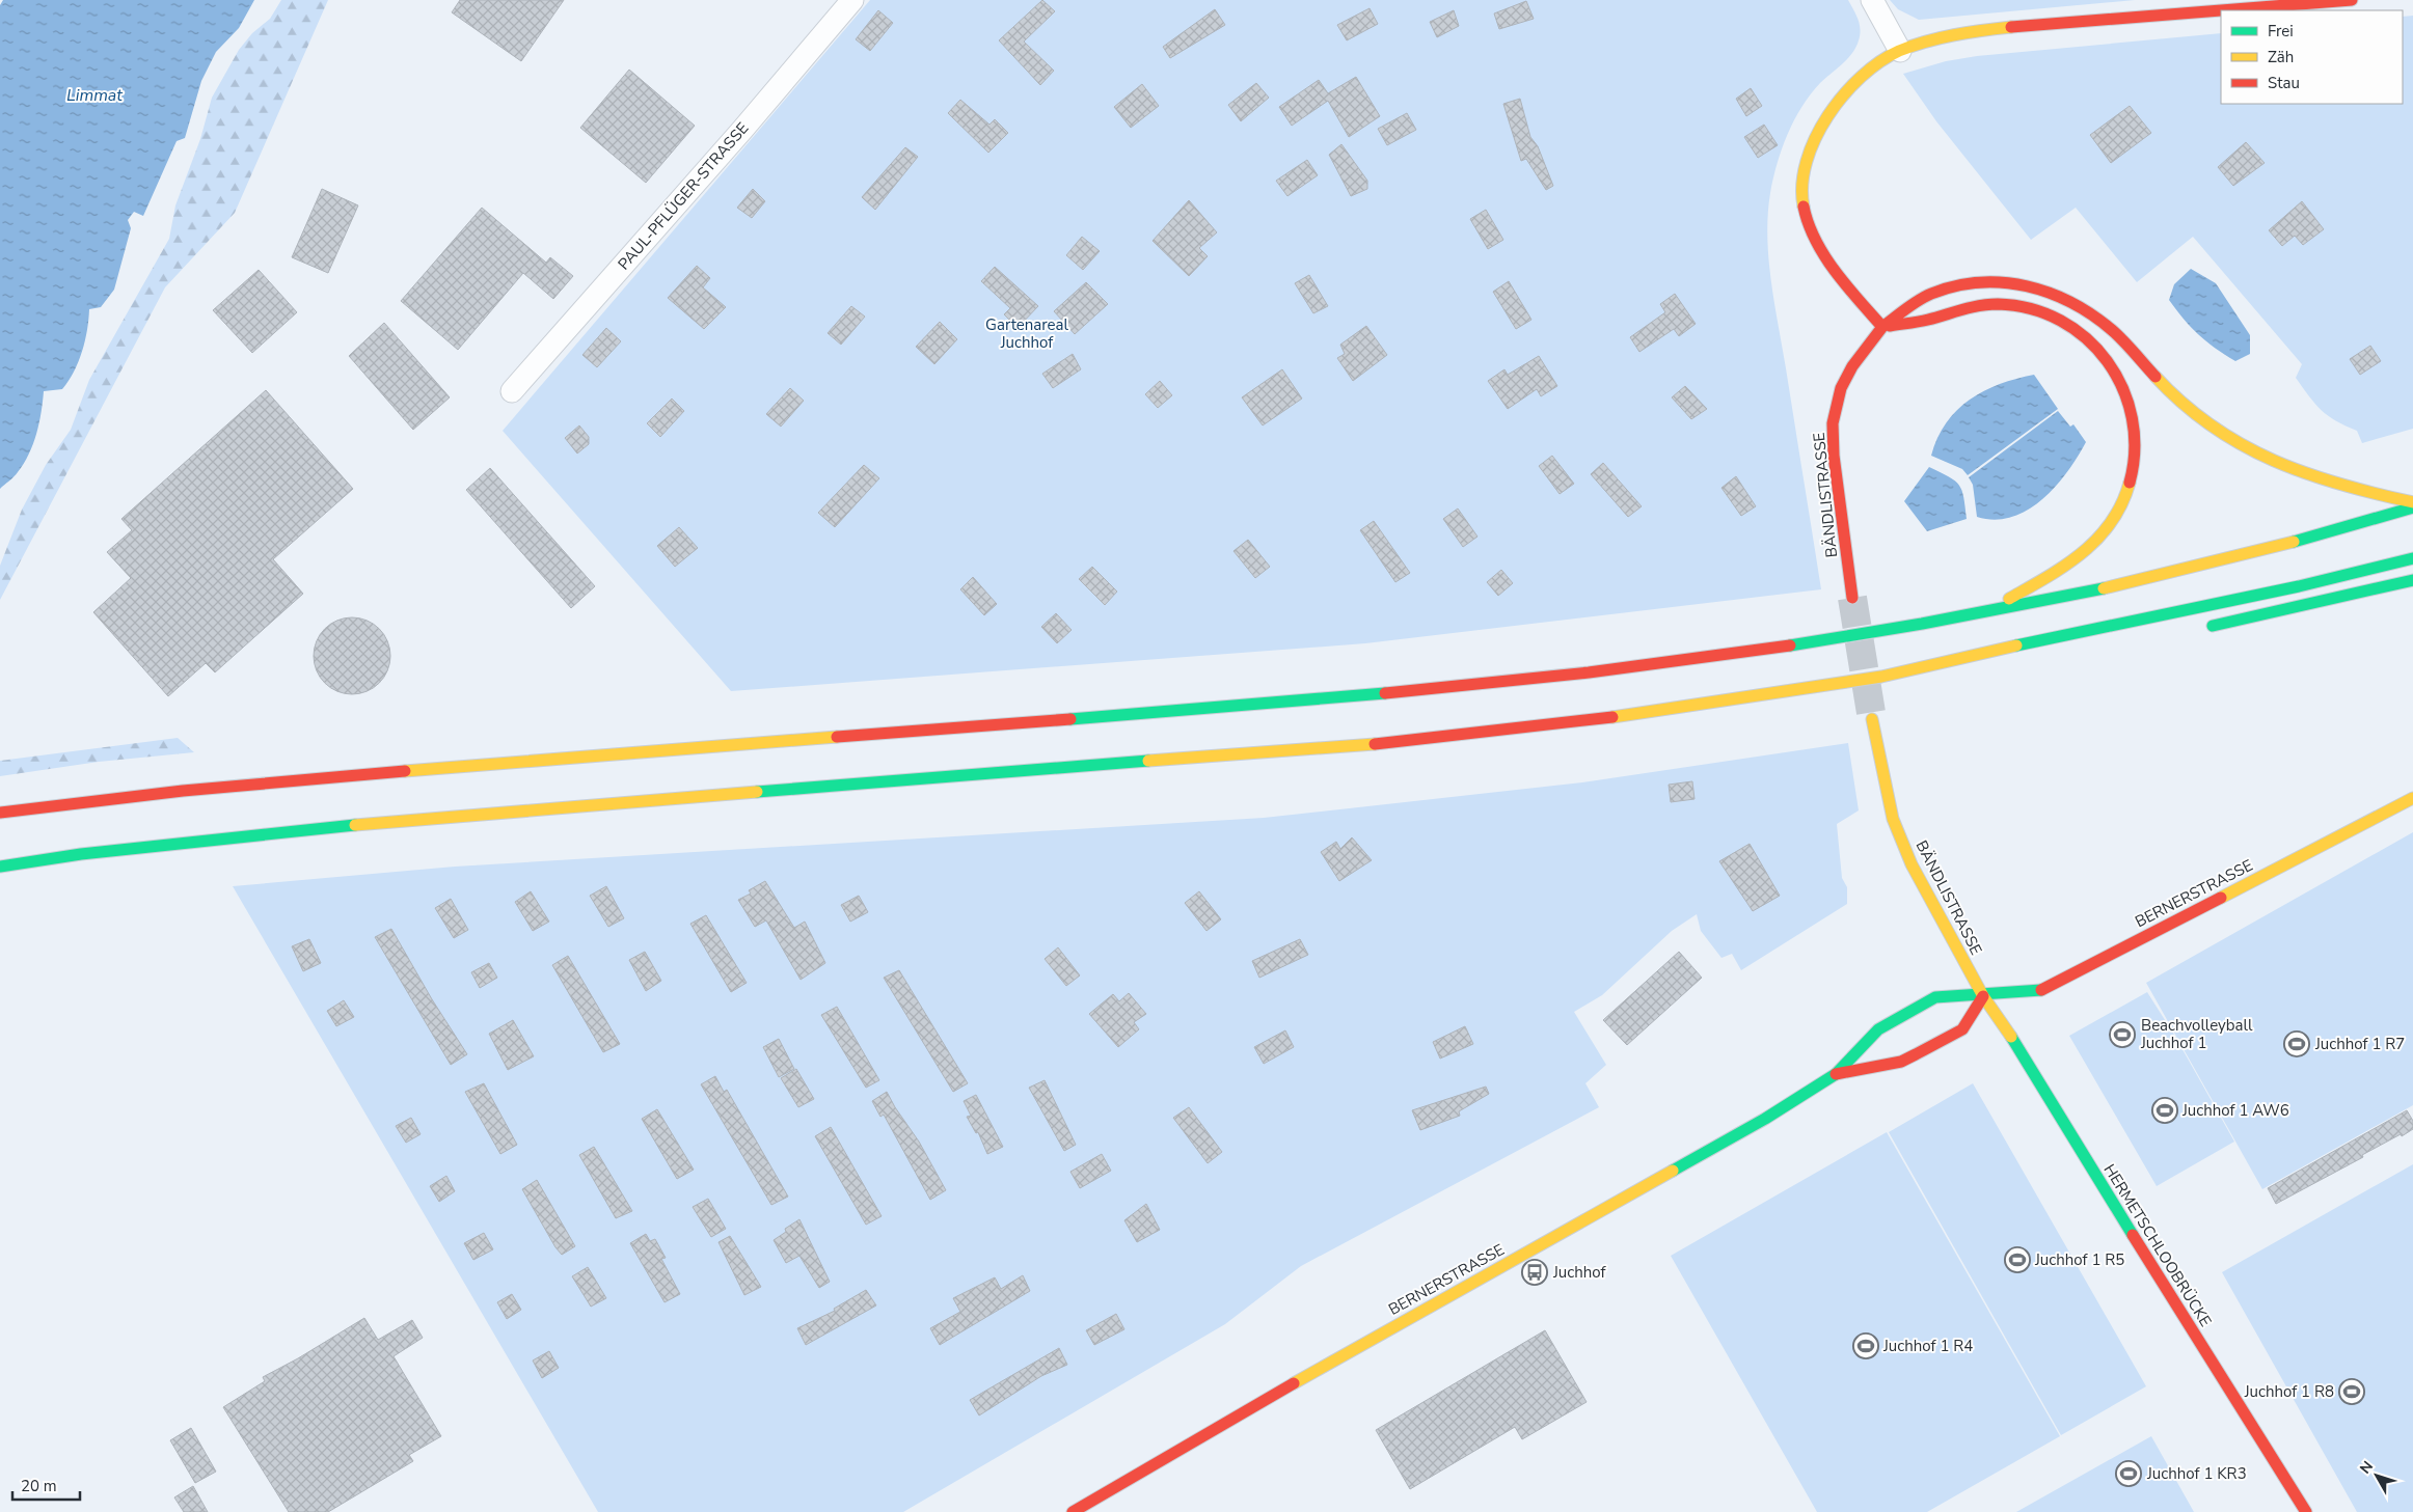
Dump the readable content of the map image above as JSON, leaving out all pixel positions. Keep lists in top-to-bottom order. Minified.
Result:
{"streets":{"main road":["BÄNDLISTRASSE","BERNERSTRASSE","HERMETSCHLOOBRÜCKE"],"street":["PAUL-PFLÜGER-STRASSE"]},"crossings":[["BÄNDLISTRASSE","BERNERSTRASSE"],["BÄNDLISTRASSE","HERMETSCHLOOBRÜCKE"],["BERNERSTRASSE","HERMETSCHLOOBRÜCKE"]],"water":["Limmat"],"parks":["Gartenareal Juchhof"],"places":{"sports":["Beachvolleyball Juchhof 1","Juchhof 1 R7","Juchhof 1 AW6","Juchhof 1 R5","Juchhof 1 R4","Juchhof 1 R8","Juchhof 1 KR3"],"bus stop":["Juchhof"]},"legend":["Frei","Zäh","Stau"],"scale_bar":"20 m","north":"top left"}
